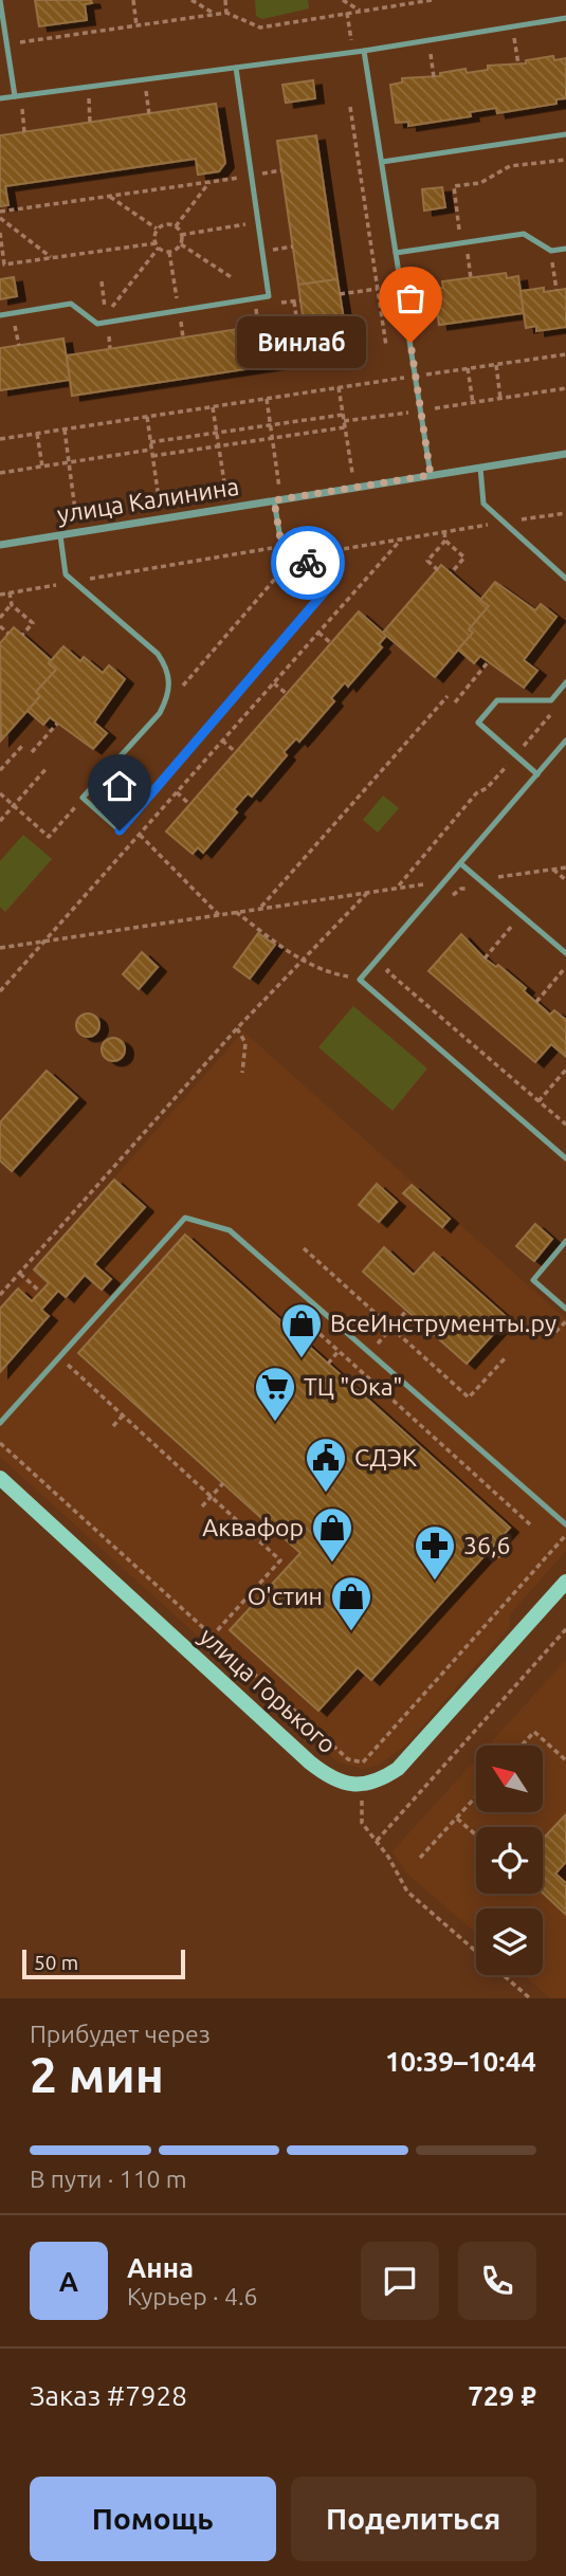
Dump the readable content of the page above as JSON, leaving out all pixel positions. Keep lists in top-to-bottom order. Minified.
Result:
{"streets":{"street":["улица Калинина","улица Горького"]},"places":{"other":["Винлаб"],"shop":["ВсеИнструменты.ру","Аквафор","О'стин"],"supermarket":["ТЦ \"Ока\""],"public building":["СДЭК"],"pharmacy":["36,6"]},"scale_bar":"50 m","north":"top left","page":{"bubble":"Винлаб","scale":"50 m","heading":["2 мин","Прибудет через","10:39–10:44"],"panel":["Анна","Курьер · 4.6","Заказ #7928","729 ₽"],"bar":"В пути · 110 m","round":"А","buttons":["Помощь","Поделиться"]}}
